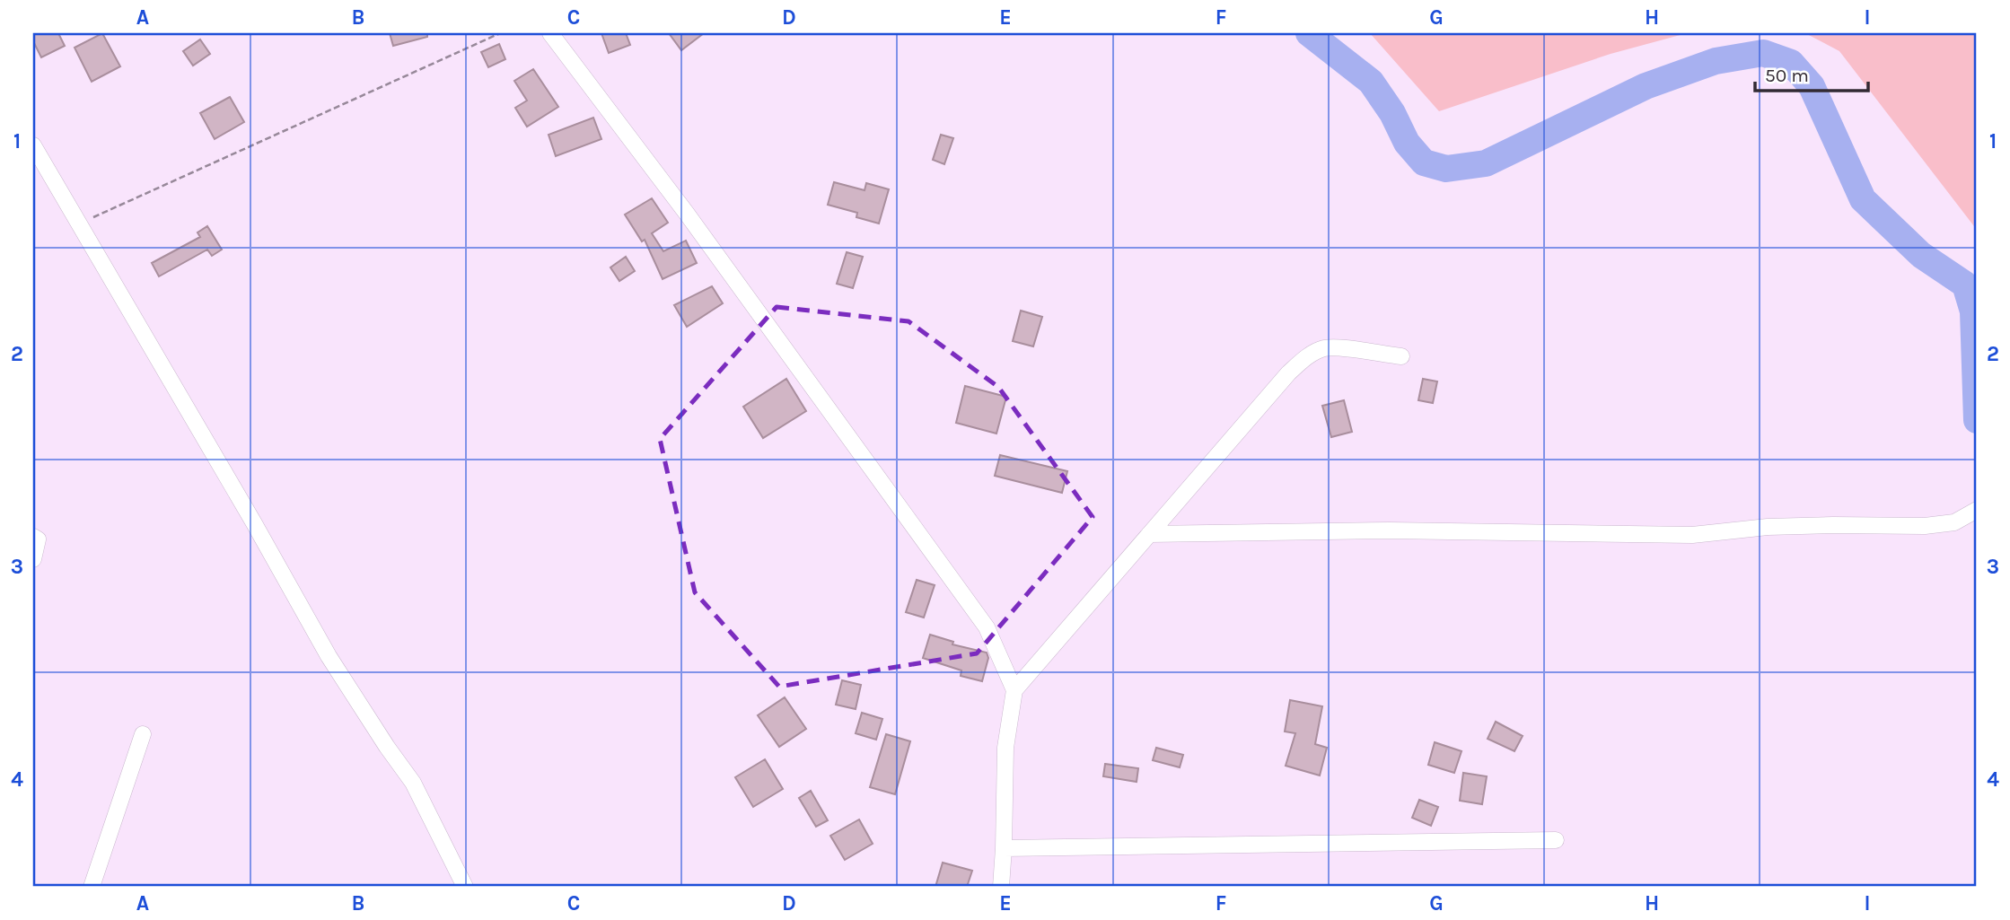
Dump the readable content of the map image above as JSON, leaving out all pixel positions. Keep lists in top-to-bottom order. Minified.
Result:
{"scale_bar":"50 m","grid":{"columns":["A","B","C","D","E","F","G","H","I"],"rows":["1","2","3","4"]}}
